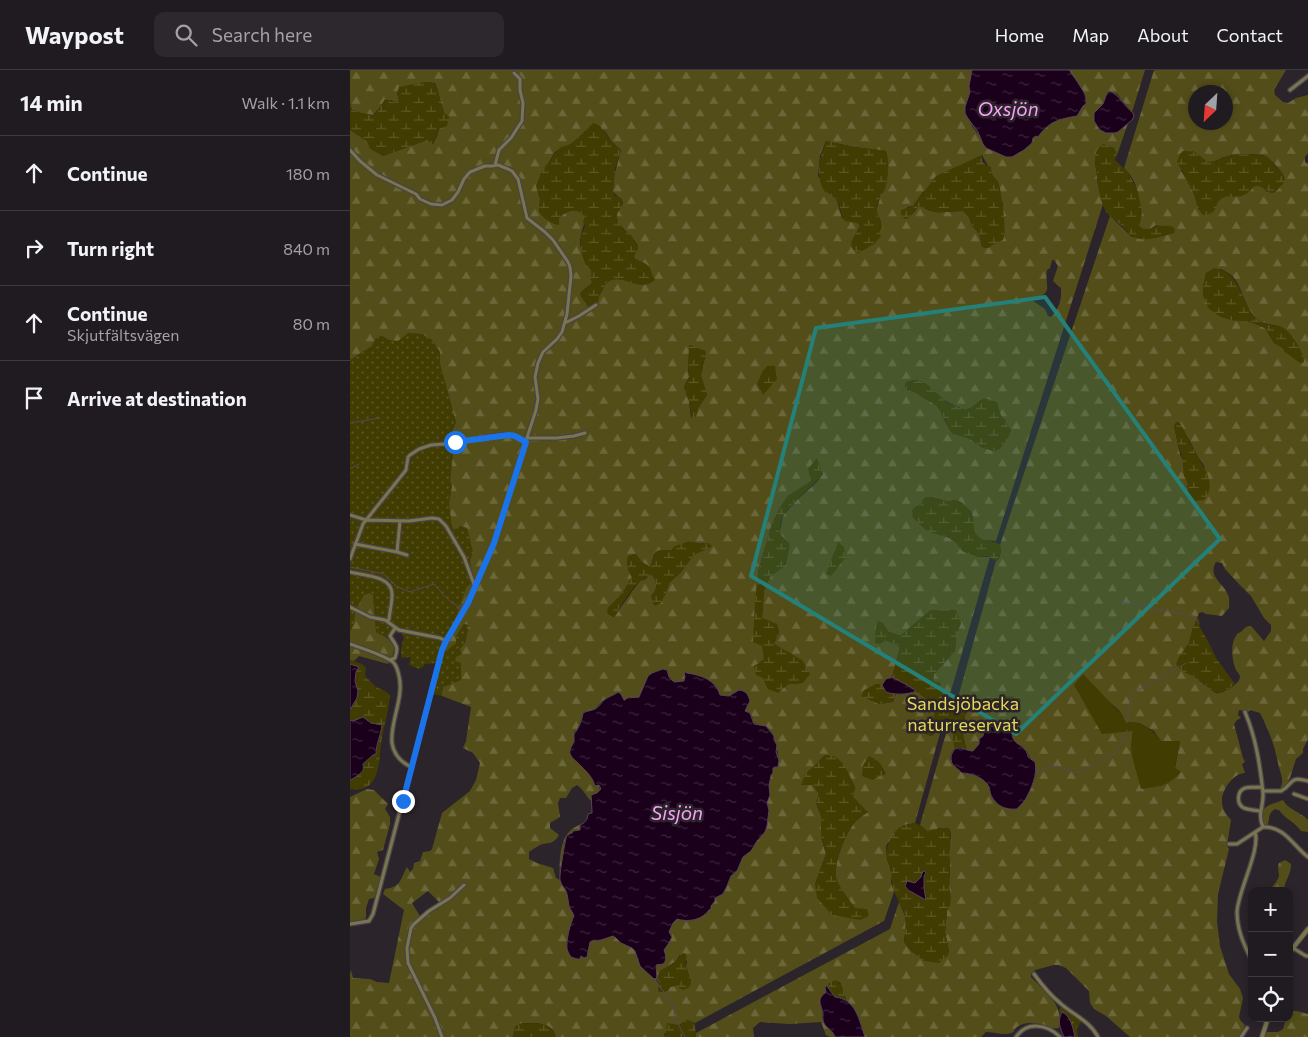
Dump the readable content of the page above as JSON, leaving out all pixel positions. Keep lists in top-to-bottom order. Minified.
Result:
{"water":["Oxsjön","Sisjön"],"parks":["Sandsjöbacka naturreservat"],"north":"bottom left","page":{"header":"Waypost","search":"Search here","nav":["Home","Map","About","Contact"],"heading":["14 min","Walk · 1.1 km"],"list":[["Continue","180 m"],["Turn right","840 m"],["Continue","Skjutfältsvägen","80 m"],"Arrive at destination"],"map_buttons":["+","−"]}}
